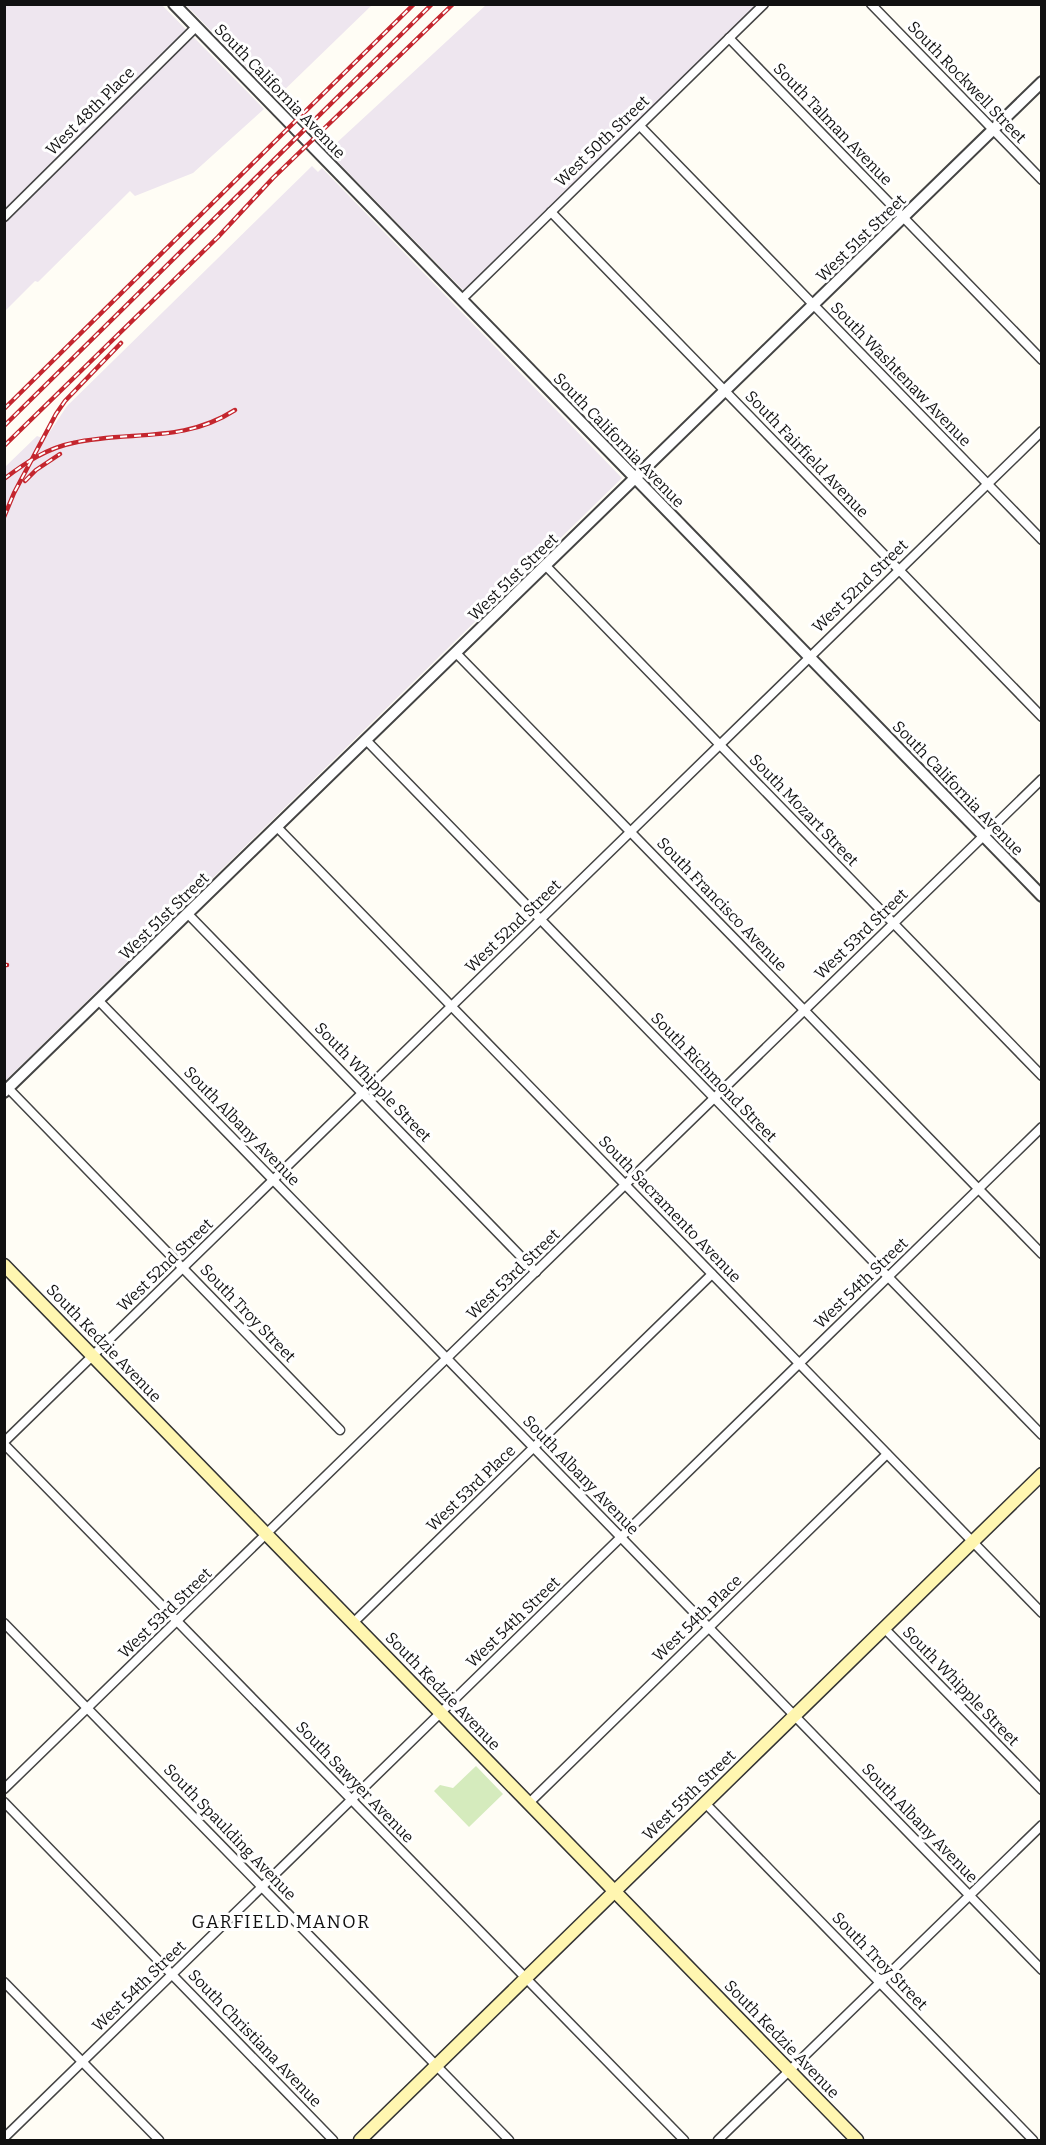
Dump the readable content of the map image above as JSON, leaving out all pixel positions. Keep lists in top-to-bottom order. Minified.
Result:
{"streets":{"main road":["South Kedzie Avenue","West 55th Street"],"street":["South Rockwell Street","South California Avenue","West 48th Place","South Talman Avenue","West 50th Street","West 51st Street","South Washtenaw Avenue","South Fairfield Avenue","West 52nd Street","South Mozart Street","South Francisco Avenue","West 53rd Street","South Richmond Street","South Whipple Street","South Albany Avenue","South Sacramento Avenue","West 54th Street","South Troy Street","West 53rd Place","West 54th Place","South Sawyer Avenue","South Spaulding Avenue","South Christiana Avenue"]},"crossings":[["South Rockwell Street","West 51st Street"],["South California Avenue","West 48th Place"],["South California Avenue","West 50th Street"],["South California Avenue","West 51st Street"],["South California Avenue","West 52nd Street"],["South California Avenue","West 53rd Street"],["South Talman Avenue","West 50th Street"],["South Talman Avenue","West 51st Street"],["West 50th Street","South Washtenaw Avenue"],["West 50th Street","South Fairfield Avenue"],["West 51st Street","South Washtenaw Avenue"],["West 51st Street","South Fairfield Avenue"],["West 51st Street","South Mozart Street"],["West 51st Street","South Francisco Avenue"],["West 51st Street","South Richmond Street"],["West 51st Street","South Whipple Street"],["West 51st Street","South Albany Avenue"],["West 51st Street","South Sacramento Avenue"],["West 51st Street","South Troy Street"],["South Washtenaw Avenue","West 52nd Street"],["South Fairfield Avenue","West 52nd Street"],["West 52nd Street","South Mozart Street"],["West 52nd Street","South Francisco Avenue"],["West 52nd Street","South Richmond Street"],["West 52nd Street","South Whipple Street"],["West 52nd Street","South Albany Avenue"],["West 52nd Street","South Sacramento Avenue"],["West 52nd Street","South Troy Street"],["West 52nd Street","South Kedzie Avenue"],["West 52nd Street","South Sawyer Avenue"],["South Mozart Street","West 53rd Street"],["South Francisco Avenue","West 53rd Street"],["South Francisco Avenue","West 54th Street"],["West 53rd Street","South Richmond Street"],["West 53rd Street","South Whipple Street"],["West 53rd Street","South Albany Avenue"],["West 53rd Street","South Sacramento Avenue"],["West 53rd Street","South Kedzie Avenue"],["West 53rd Street","South Sawyer Avenue"],["West 53rd Street","South Spaulding Avenue"],["South Richmond Street","West 54th Street"],["South Whipple Street","West 55th Street"],["South Albany Avenue","West 54th Street"],["South Albany Avenue","West 53rd Place"],["South Albany Avenue","West 54th Place"],["South Albany Avenue","West 55th Street"],["South Sacramento Avenue","West 54th Street"],["South Sacramento Avenue","West 53rd Place"],["South Sacramento Avenue","West 54th Place"],["South Sacramento Avenue","West 55th Street"],["West 54th Street","South Kedzie Avenue"],["West 54th Street","South Sawyer Avenue"],["West 54th Street","South Spaulding Avenue"],["West 54th Street","South Christiana Avenue"],["South Troy Street","West 55th Street"],["South Kedzie Avenue","West 53rd Place"],["South Kedzie Avenue","West 54th Place"],["South Kedzie Avenue","West 55th Street"],["South Sawyer Avenue","West 55th Street"],["West 55th Street","South Spaulding Avenue"]],"districts":["GARFIELD MANOR"]}
